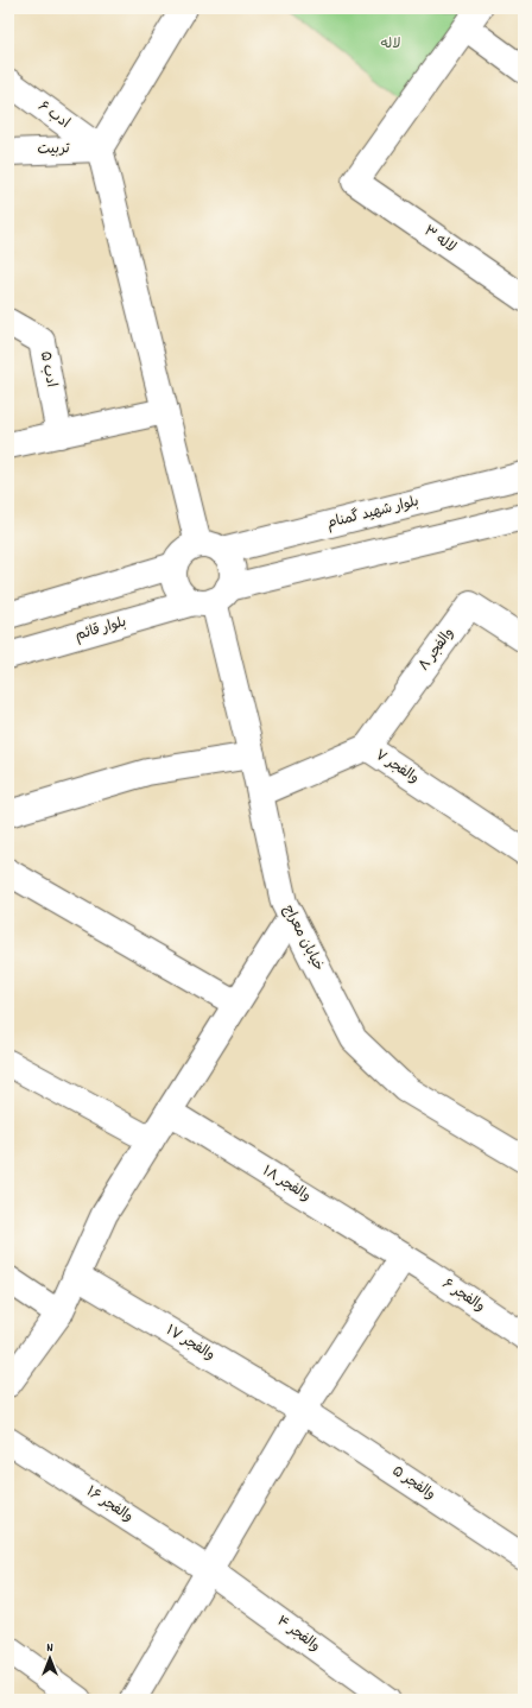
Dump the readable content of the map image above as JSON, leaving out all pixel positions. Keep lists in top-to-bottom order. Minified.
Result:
{"streets":{"street":["ادب ۶","تربیت","لاله ۳","ادب ۵","بلوار شهید گمنام","بلوار قائم","والفجر ۸","والفجر ۷","خیابان معراج","والفجر ۱۸","والفجر ۶","والفجر ۱۷","والفجر ۵","والفجر ۱۶","والفجر ۴"]},"crossings":[["ادب ۶","تربیت"],["بلوار شهید گمنام","بلوار قائم"],["بلوار شهید گمنام","خیابان معراج"],["بلوار قائم","خیابان معراج"],["والفجر ۸","والفجر ۷"],["والفجر ۷","خیابان معراج"],["والفجر ۱۸","والفجر ۶"],["والفجر ۱۷","والفجر ۵"],["والفجر ۱۶","والفجر ۴"]],"parks":["لاله"],"north":"top"}
